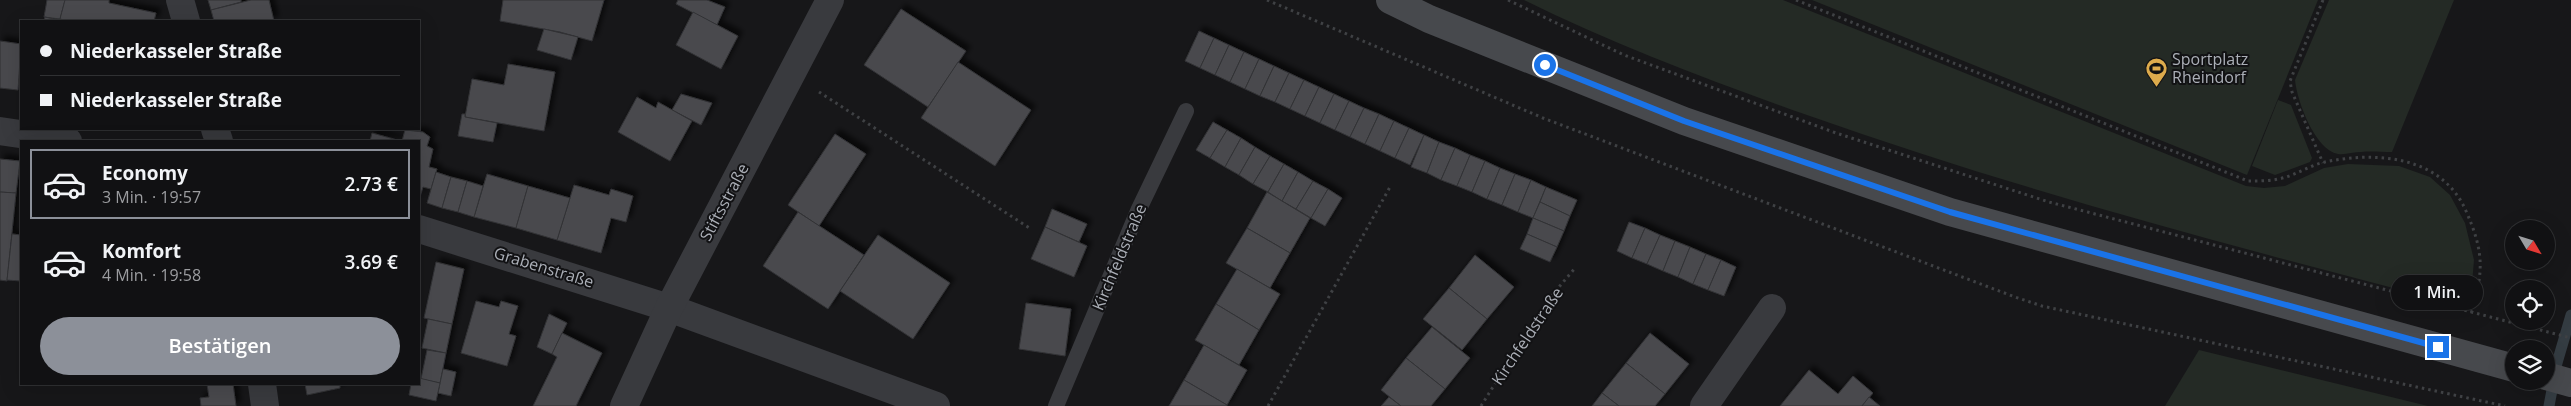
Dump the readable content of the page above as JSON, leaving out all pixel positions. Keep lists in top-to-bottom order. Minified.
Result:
{"streets":{"street":["Stiftsstraße","Grabenstraße"],"lane":["Kirchfeldstraße"]},"crossings":[["Stiftsstraße","Grabenstraße"]],"places":{"sports":["Sportplatz Rheindorf"]},"north":"bottom right","page":{"banner":["Niederkasseler Straße","Niederkasseler Straße"],"list":[{"name":"Economy","note":"3 Min. · 19:57","value":"2.73 €"},{"name":"Komfort","note":"4 Min. · 19:58","value":"3.69 €"}],"bubble":"1 Min.","buttons":"Bestätigen"}}
